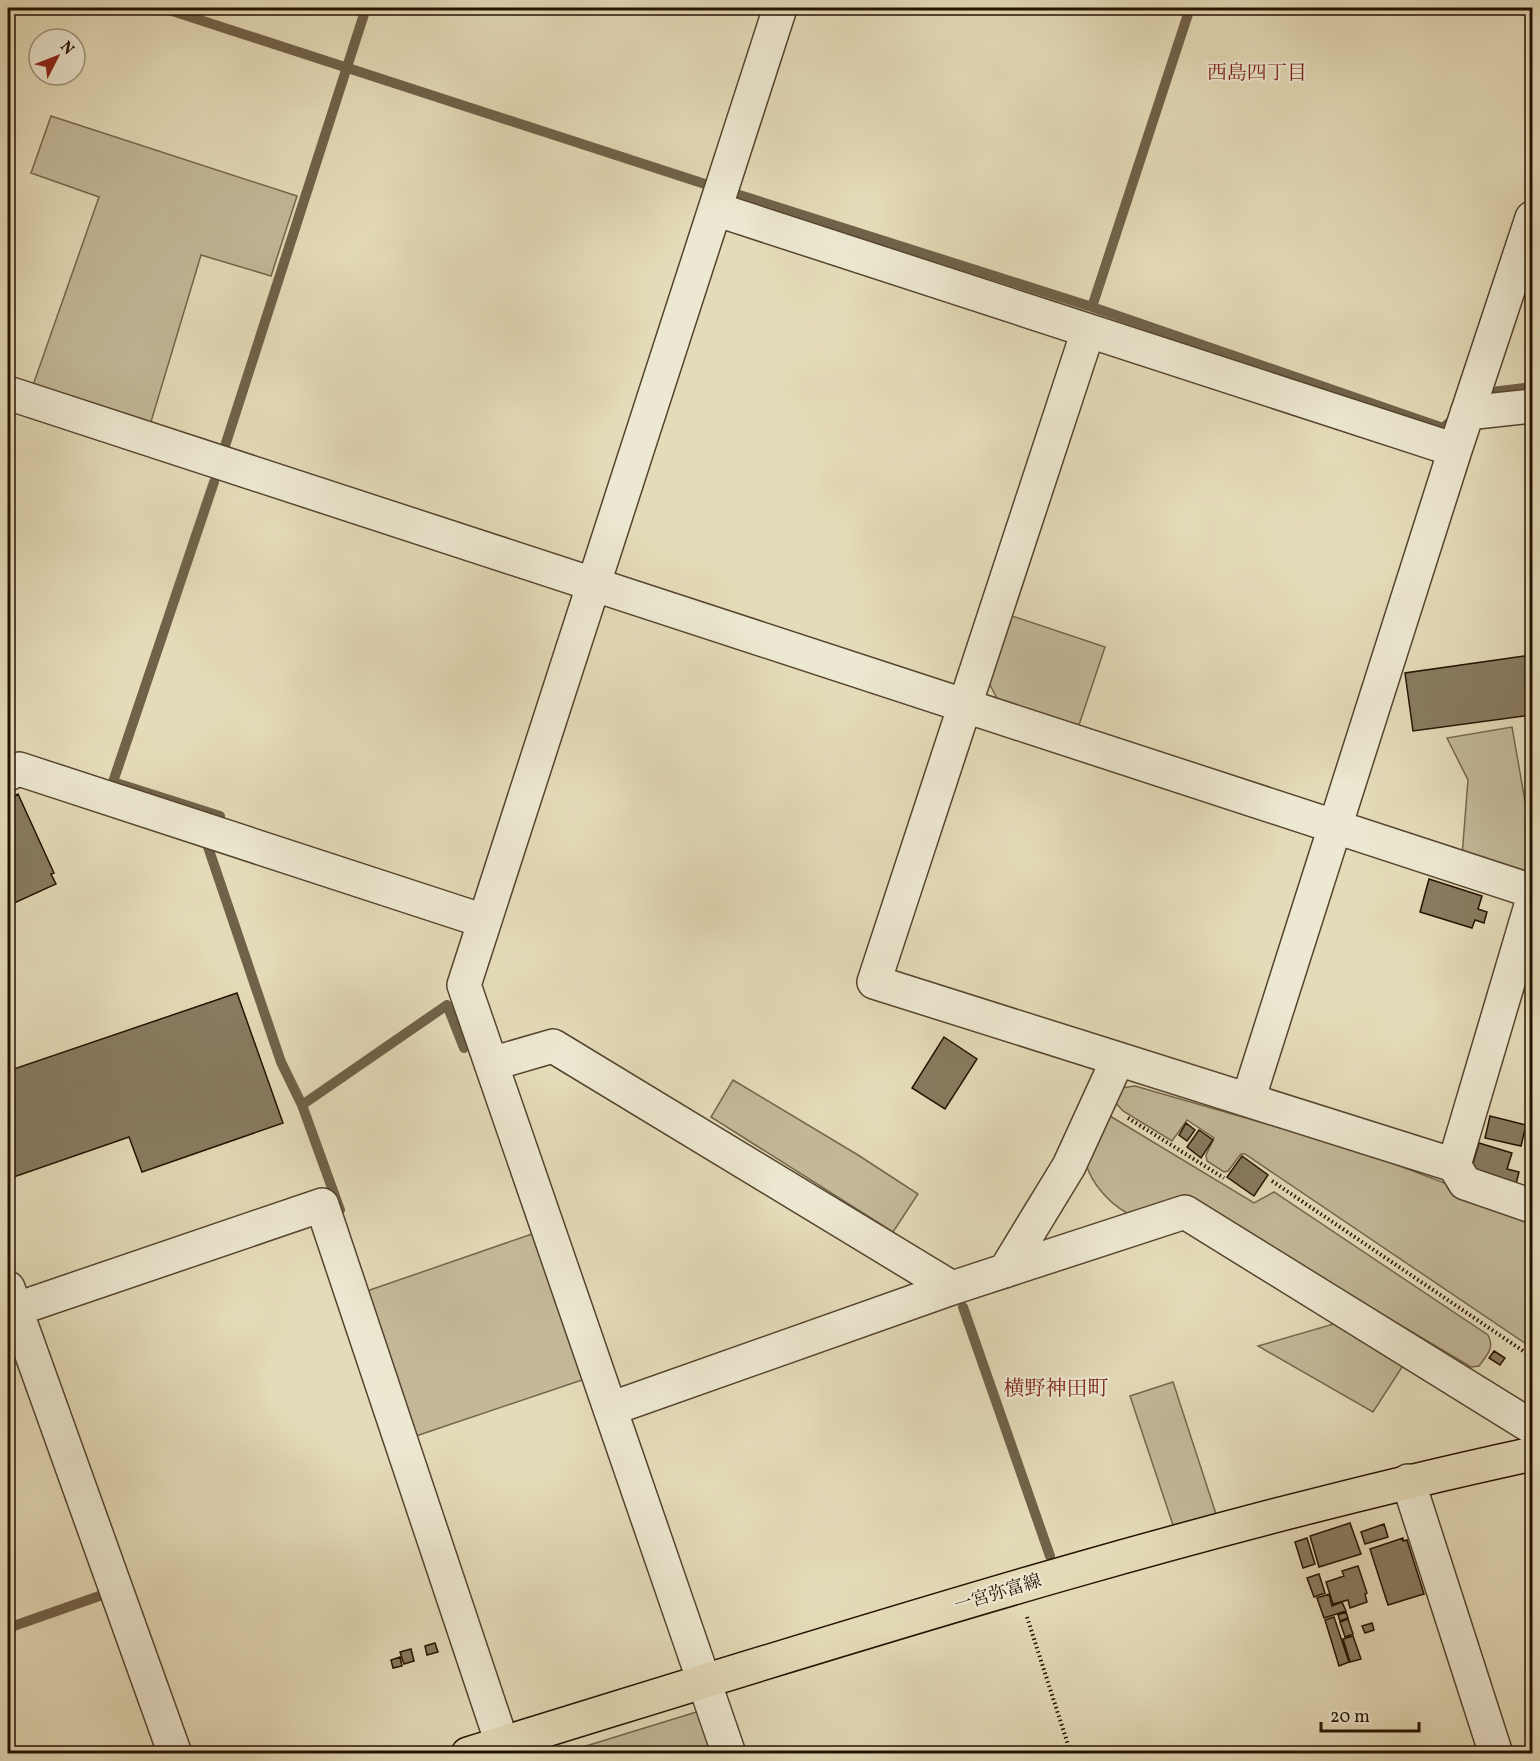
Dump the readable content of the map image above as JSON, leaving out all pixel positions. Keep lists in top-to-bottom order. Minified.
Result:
{"streets":{"main road":["一宮弥富線"]},"districts":["西島四丁目","横野神田町"],"scale_bar":"20 m","north":"top right"}
